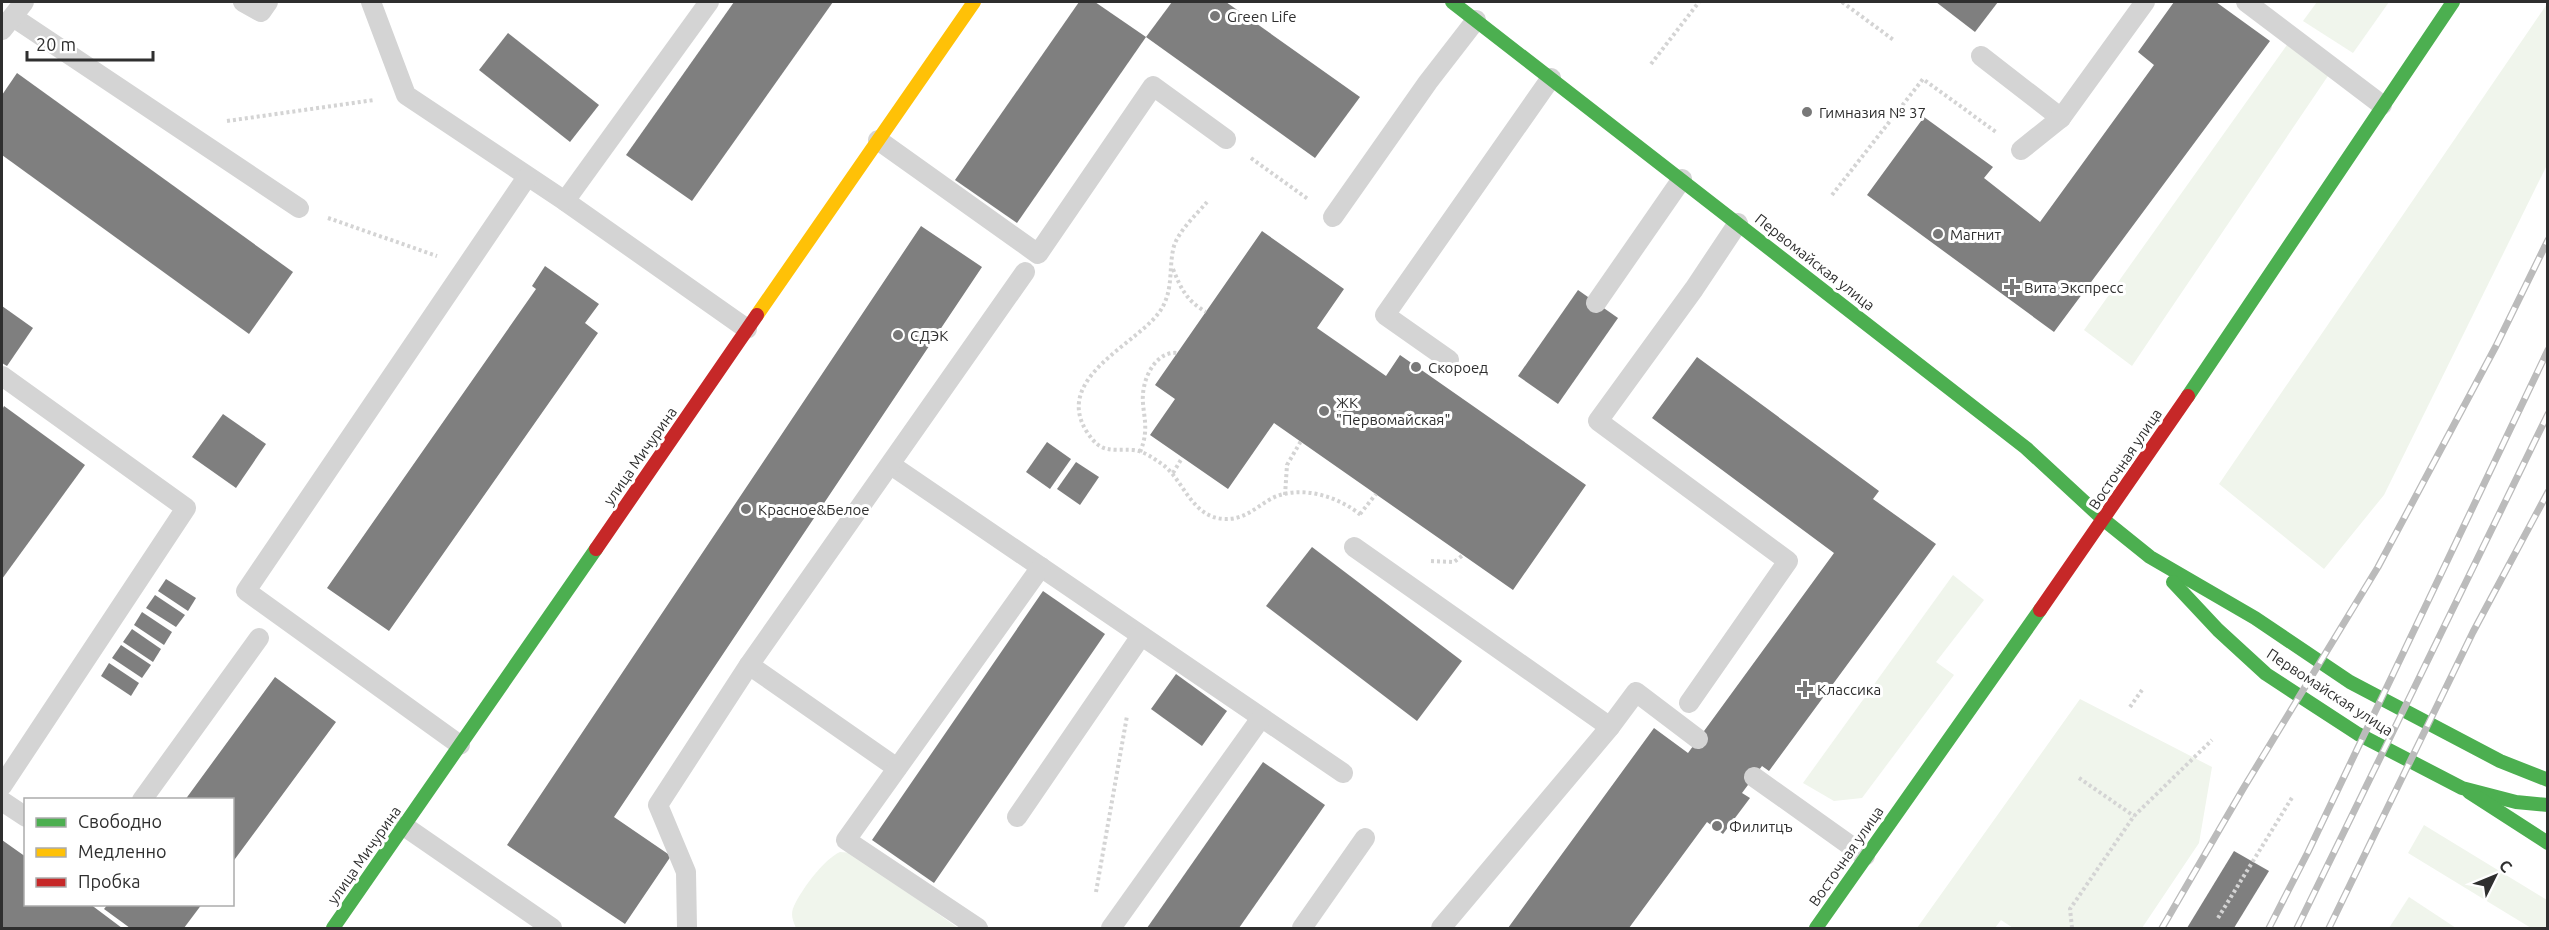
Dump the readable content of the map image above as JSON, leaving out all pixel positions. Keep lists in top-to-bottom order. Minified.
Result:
{"streets":{"main road":["Первомайская улица","улица Мичурина","Восточная улица"]},"crossings":[["Первомайская улица","Восточная улица"]],"places":{"other":["Green Life","Гимназия № 37","Магнит","СДЭК","Скороед","ЖК \"Первомайская\"","Красное&Белое","Филитцъ"],"health":["Вита Экспресс","Классика"]},"legend":["Свободно","Медленно","Пробка"],"scale_bar":"20 m","north":"top right"}
